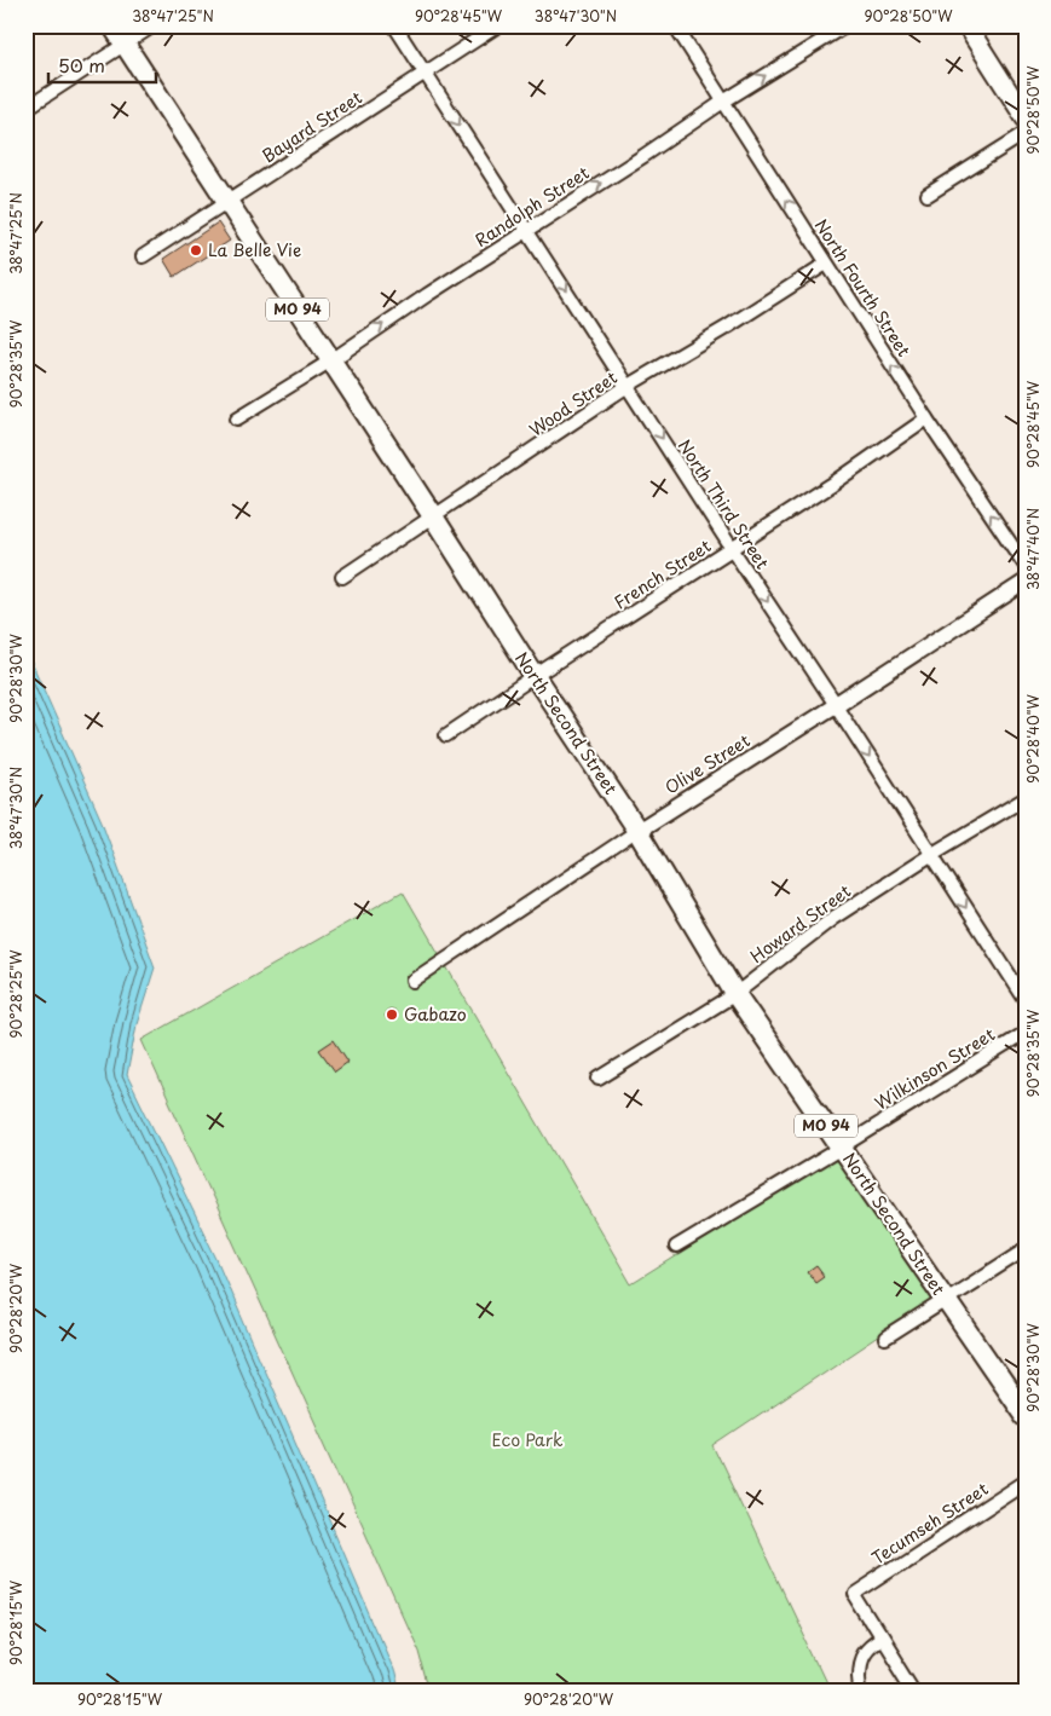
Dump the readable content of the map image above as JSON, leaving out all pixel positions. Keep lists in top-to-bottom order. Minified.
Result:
{"streets":{"main road":["MO 94","North Second Street"],"street":["Bayard Street","Randolph Street","North Fourth Street","Wood Street","North Third Street","French Street","Olive Street","Howard Street","Wilkinson Street","Tecumseh Street"]},"crossings":[["Bayard Street","North Third Street"],["Bayard Street","North Second Street"],["Randolph Street","North Fourth Street"],["Randolph Street","North Third Street"],["Randolph Street","North Second Street"],["North Fourth Street","Wood Street"],["North Fourth Street","French Street"],["Wood Street","North Third Street"],["Wood Street","North Second Street"],["North Third Street","French Street"],["North Third Street","Olive Street"],["North Third Street","Howard Street"],["French Street","North Second Street"],["North Second Street","Olive Street"],["North Second Street","Howard Street"],["North Second Street","Wilkinson Street"]],"one_way":["Randolph Street","North Fourth Street","North Third Street"],"parks":["Eco Park"],"places":["La Belle Vie","Gabazo"],"scale_bar":"50 m","coordinates":["38°47'25\"N","90°28'45\"W","38°47'30\"N","90°28'50\"W","90°28'35\"W","38°47'40\"N","90°28'30\"W","90°28'40\"W","90°28'25\"W","90°28'20\"W","90°28'15\"W"]}
